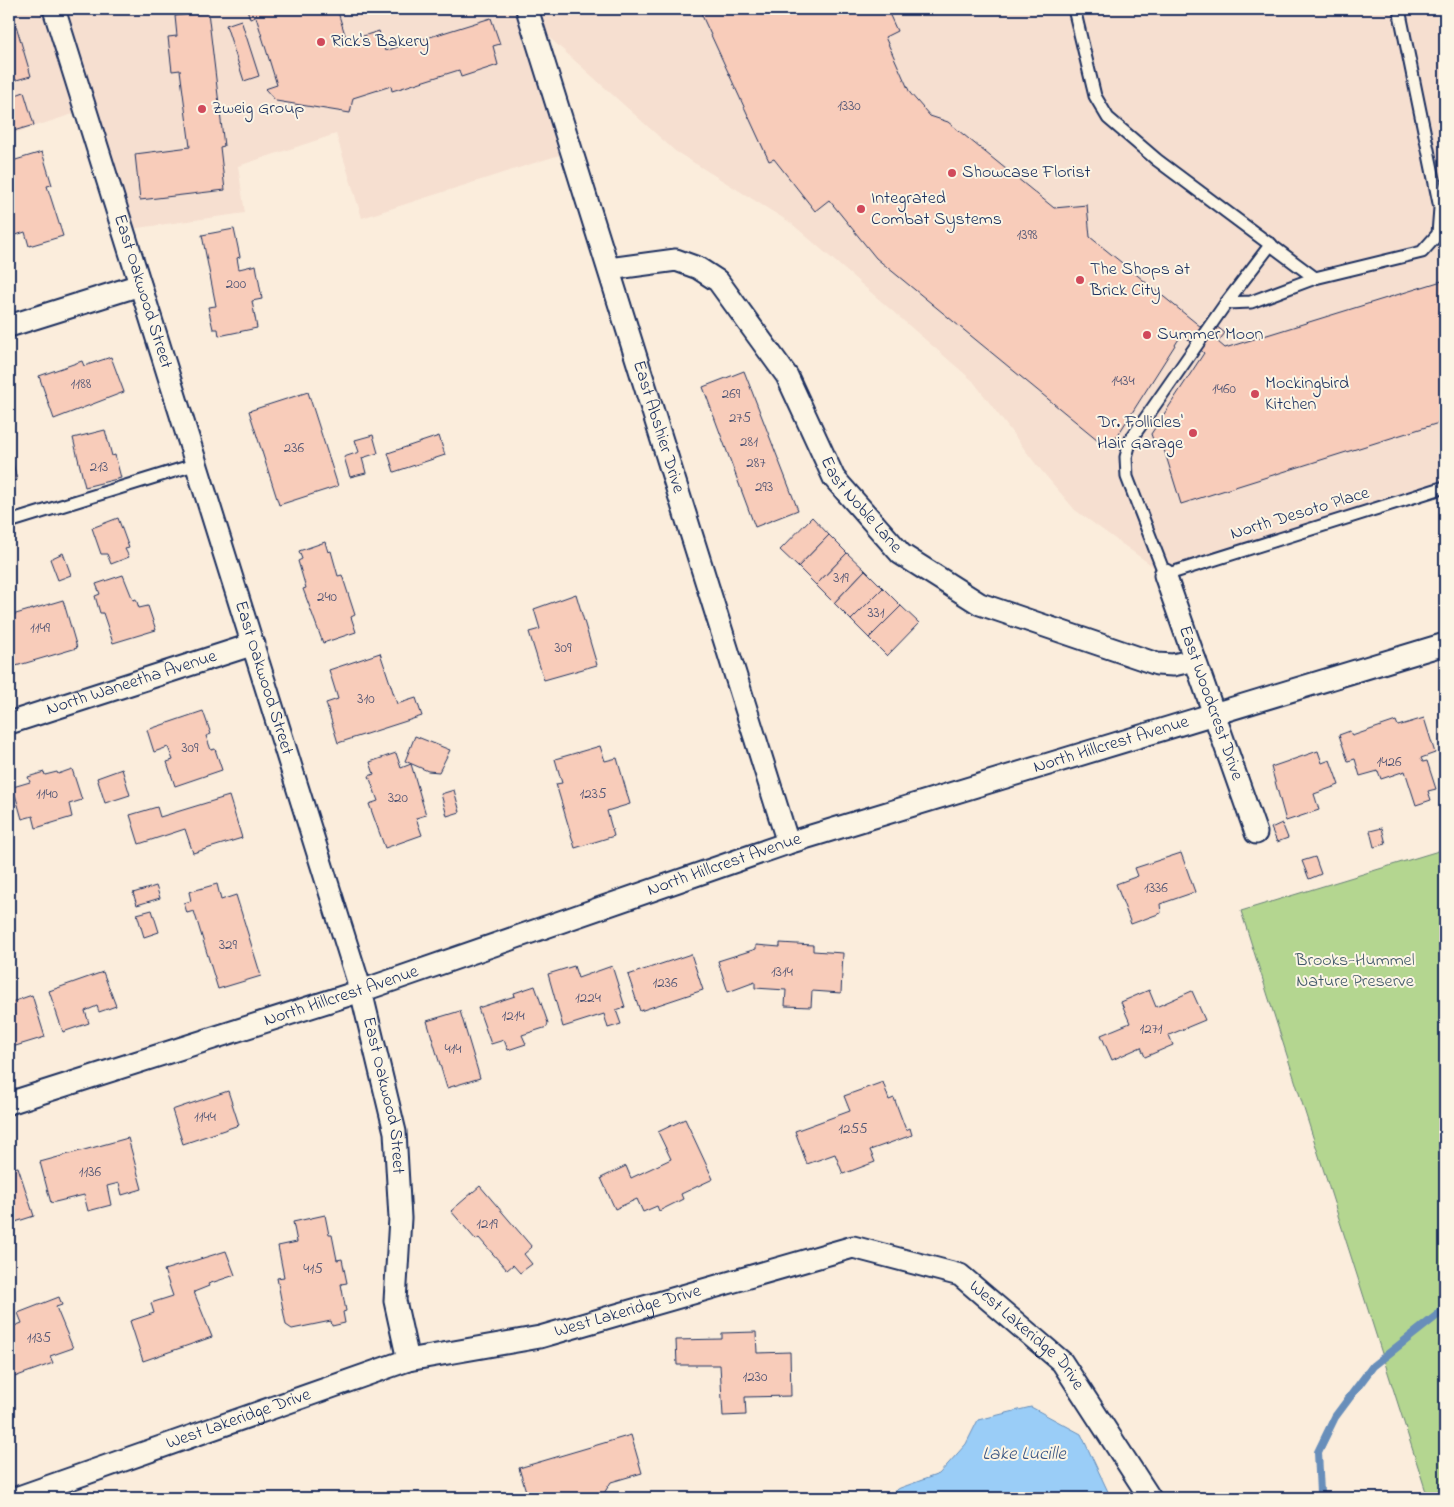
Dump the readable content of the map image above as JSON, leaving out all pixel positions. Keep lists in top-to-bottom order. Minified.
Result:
{"streets":{"street":["East Oakwood Street","East Abshier Drive","East Noble Lane","North Waneetha Avenue","East Woodcrest Drive","North Hillcrest Avenue","West Lakeridge Drive"],"lane":["North Desoto Place"]},"crossings":[["East Oakwood Street","North Waneetha Avenue"],["East Oakwood Street","North Hillcrest Avenue"],["East Oakwood Street","West Lakeridge Drive"],["East Abshier Drive","East Noble Lane"],["East Abshier Drive","North Hillcrest Avenue"],["East Noble Lane","East Woodcrest Drive"],["North Desoto Place","East Woodcrest Drive"],["East Woodcrest Drive","North Hillcrest Avenue"]],"water":["Lake Lucille"],"parks":["Brooks-Hummel Nature Preserve"],"places":["Rick's Bakery","Zweig Group","Showcase Florist","Integrated Combat Systems","The Shops at Brick City","Summer Moon","Mockingbird Kitchen","Dr. Follicles' Hair Garage"],"house_numbers":["1330","1398","200","1434","1188","1460","269","275","281","236","287","213","293","319","240","331","1149","309","310","309","1426","1140","1235","320","1336","329","1314","1236","1224","1214","1271","414","1144","1255","1136","1219","415","1135","1230"]}
